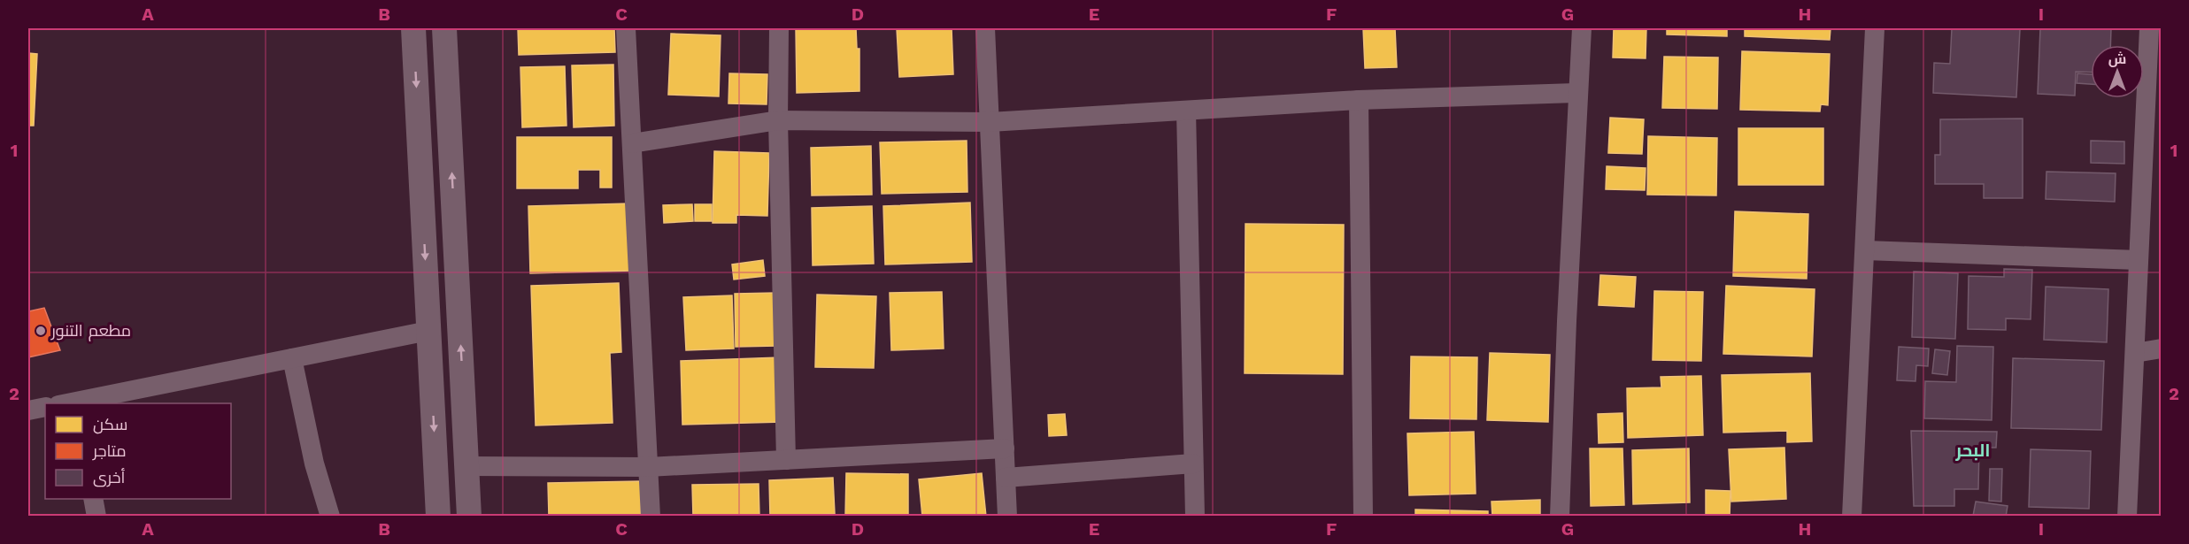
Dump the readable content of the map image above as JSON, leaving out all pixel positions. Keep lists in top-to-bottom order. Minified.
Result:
{"districts":["البحر"],"places":["مطعم التنور"],"legend":["سكن","متاجر","أخرى"],"north":"top","grid":{"columns":["A","B","C","D","E","F","G","H","I"],"rows":["1","2"]}}
